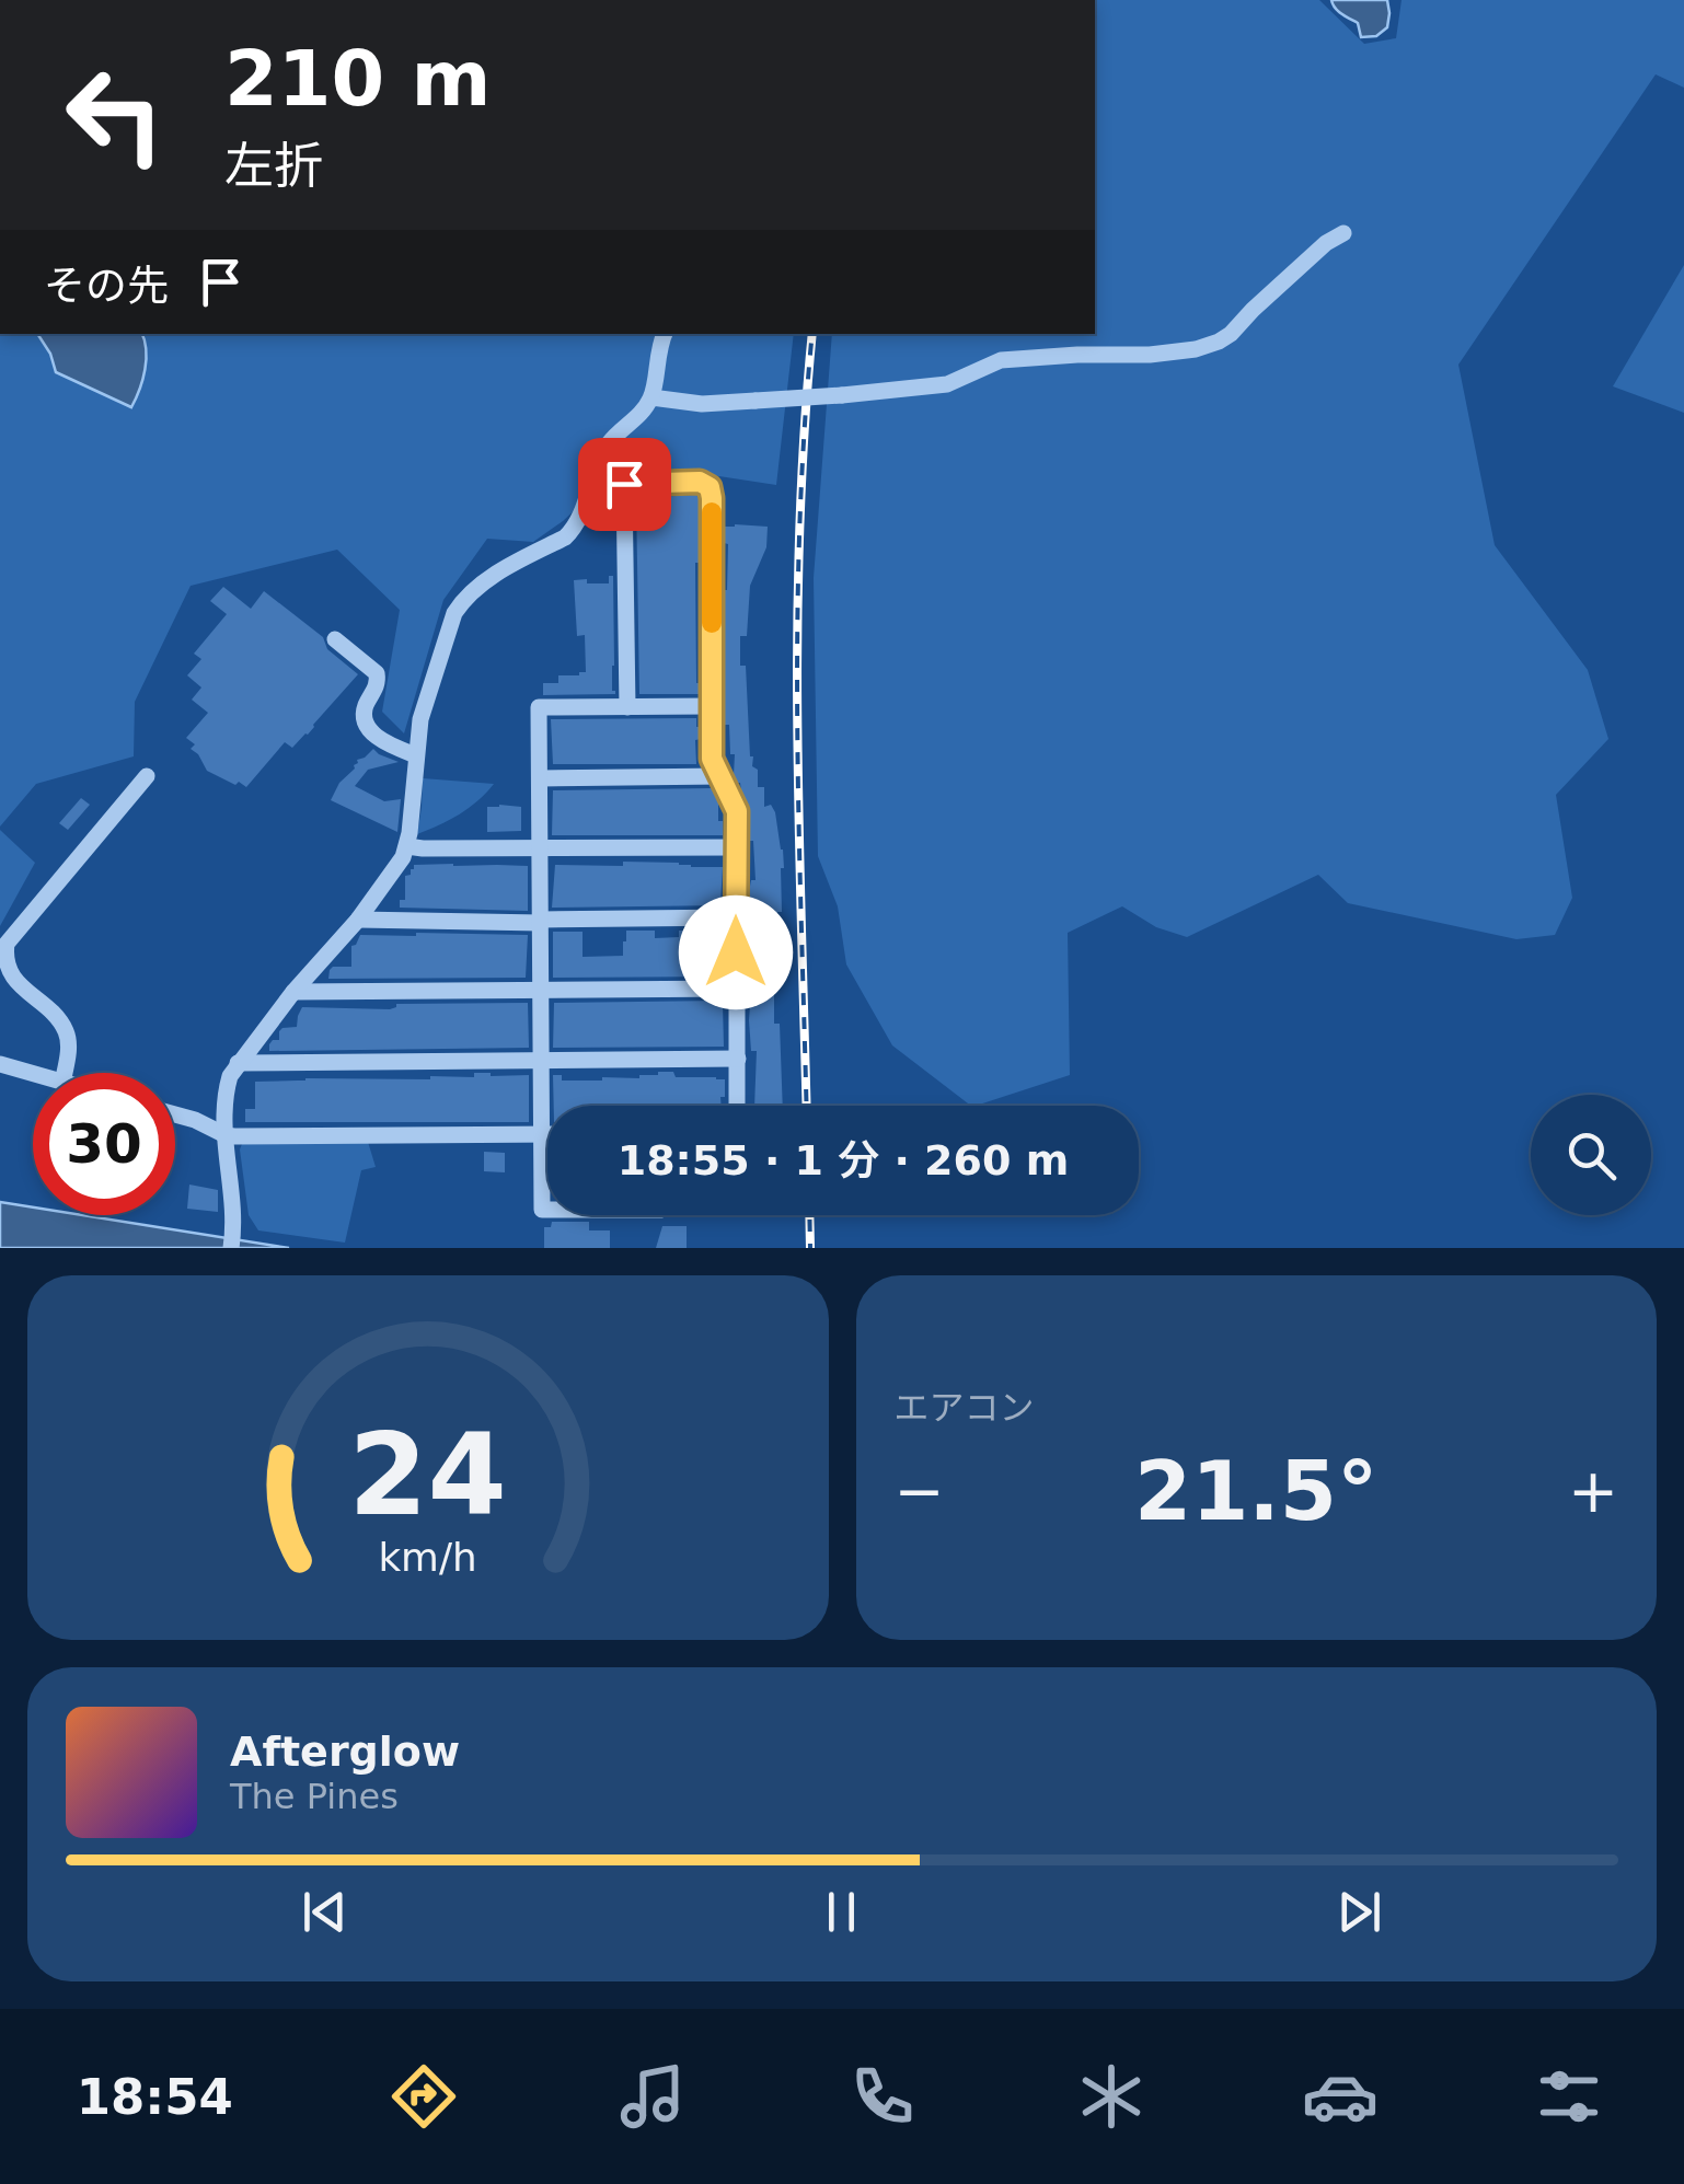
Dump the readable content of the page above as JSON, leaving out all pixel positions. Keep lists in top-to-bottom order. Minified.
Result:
{"page":{"turn":["210 m","左折"],"then":"その先","limit":"30","trip":"18:55 · 1 分 · 260 m","tile":"エアコン","heat":["−","21.5°","+"],"song":["Afterglow","The Pines"],"tabs":"18:54","gauge":["24","km/h"]}}
